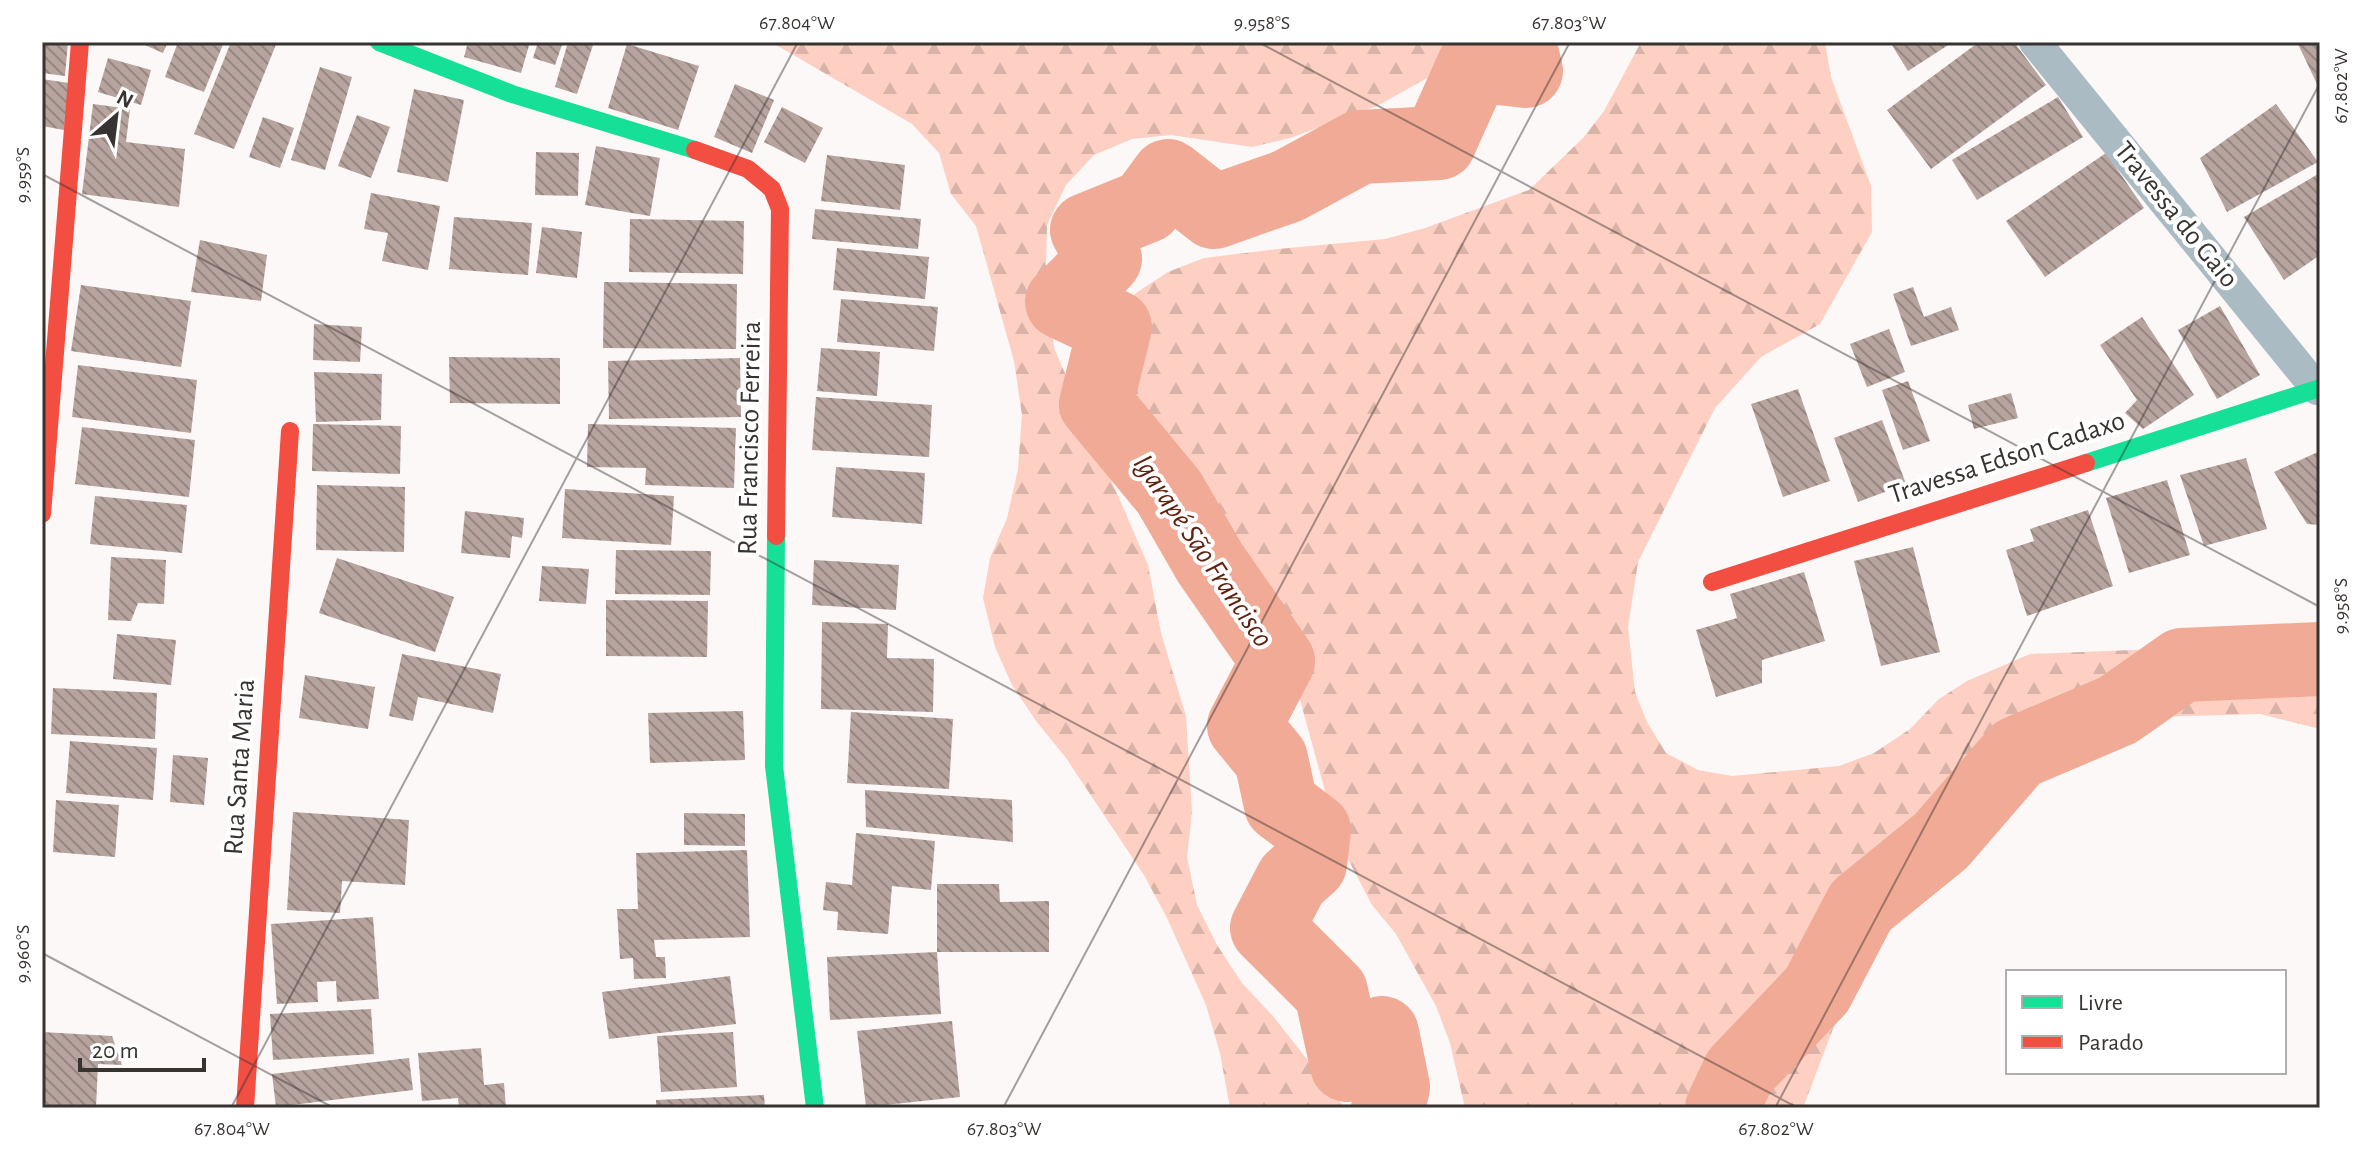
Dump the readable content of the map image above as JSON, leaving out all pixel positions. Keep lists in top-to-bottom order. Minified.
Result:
{"streets":{"street":["Travessa do Gaio","Rua Francisco Ferreira","Travessa Edson Cadaxo","Rua Santa Maria"]},"crossings":[["Travessa do Gaio","Travessa Edson Cadaxo"]],"water":["Igarapé São Francisco"],"legend":["Livre","Parado"],"scale_bar":"20 m","north":"top right","coordinates":["67.804°W","9.958°S","67.803°W","67.802°W","9.959°S","9.960°S"]}
